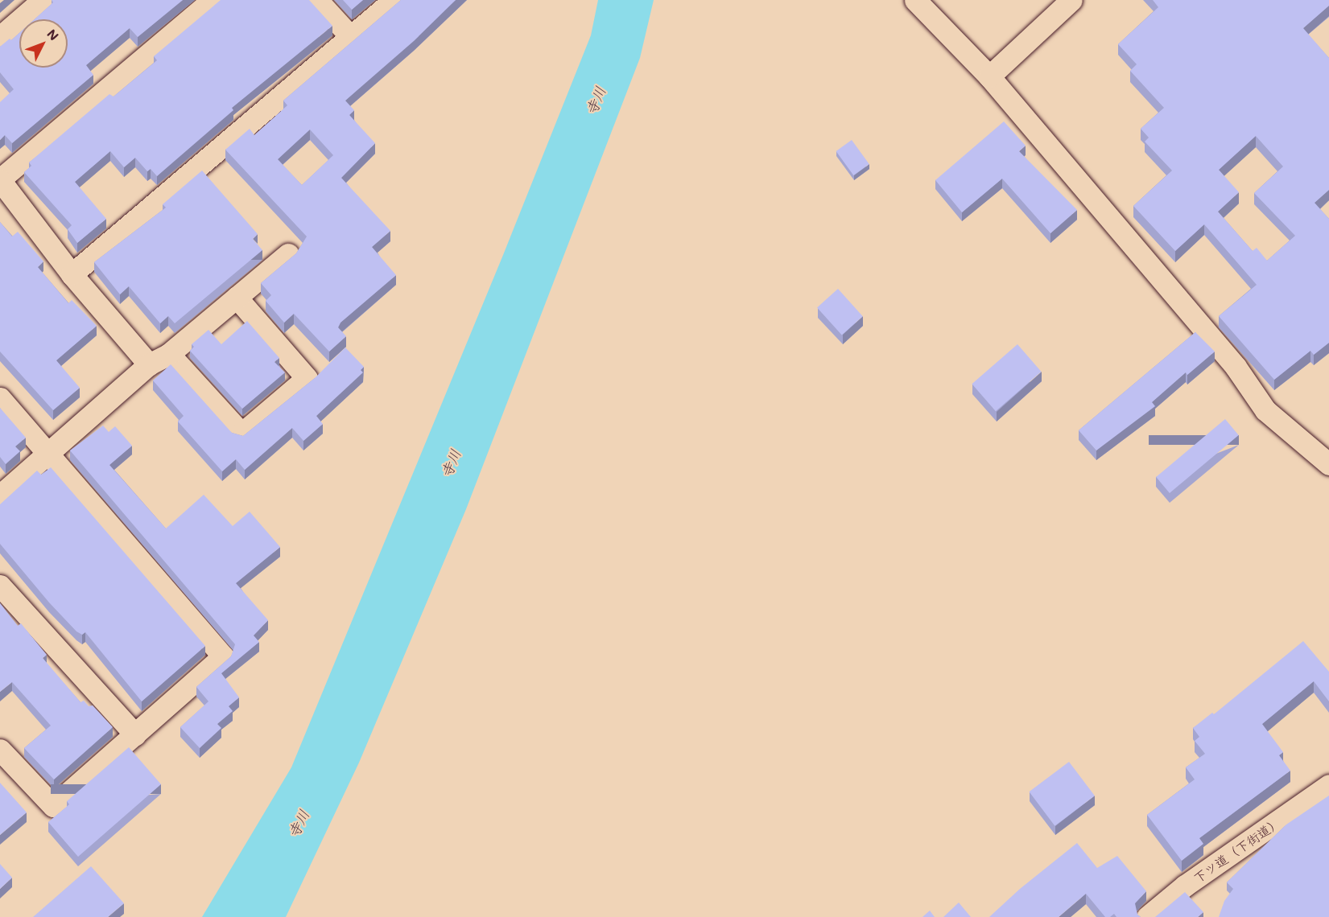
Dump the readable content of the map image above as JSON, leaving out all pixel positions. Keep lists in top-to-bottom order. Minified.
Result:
{"streets":{"street":["下ツ道（下街道）"]},"water":["寺川"],"north":"top right"}
